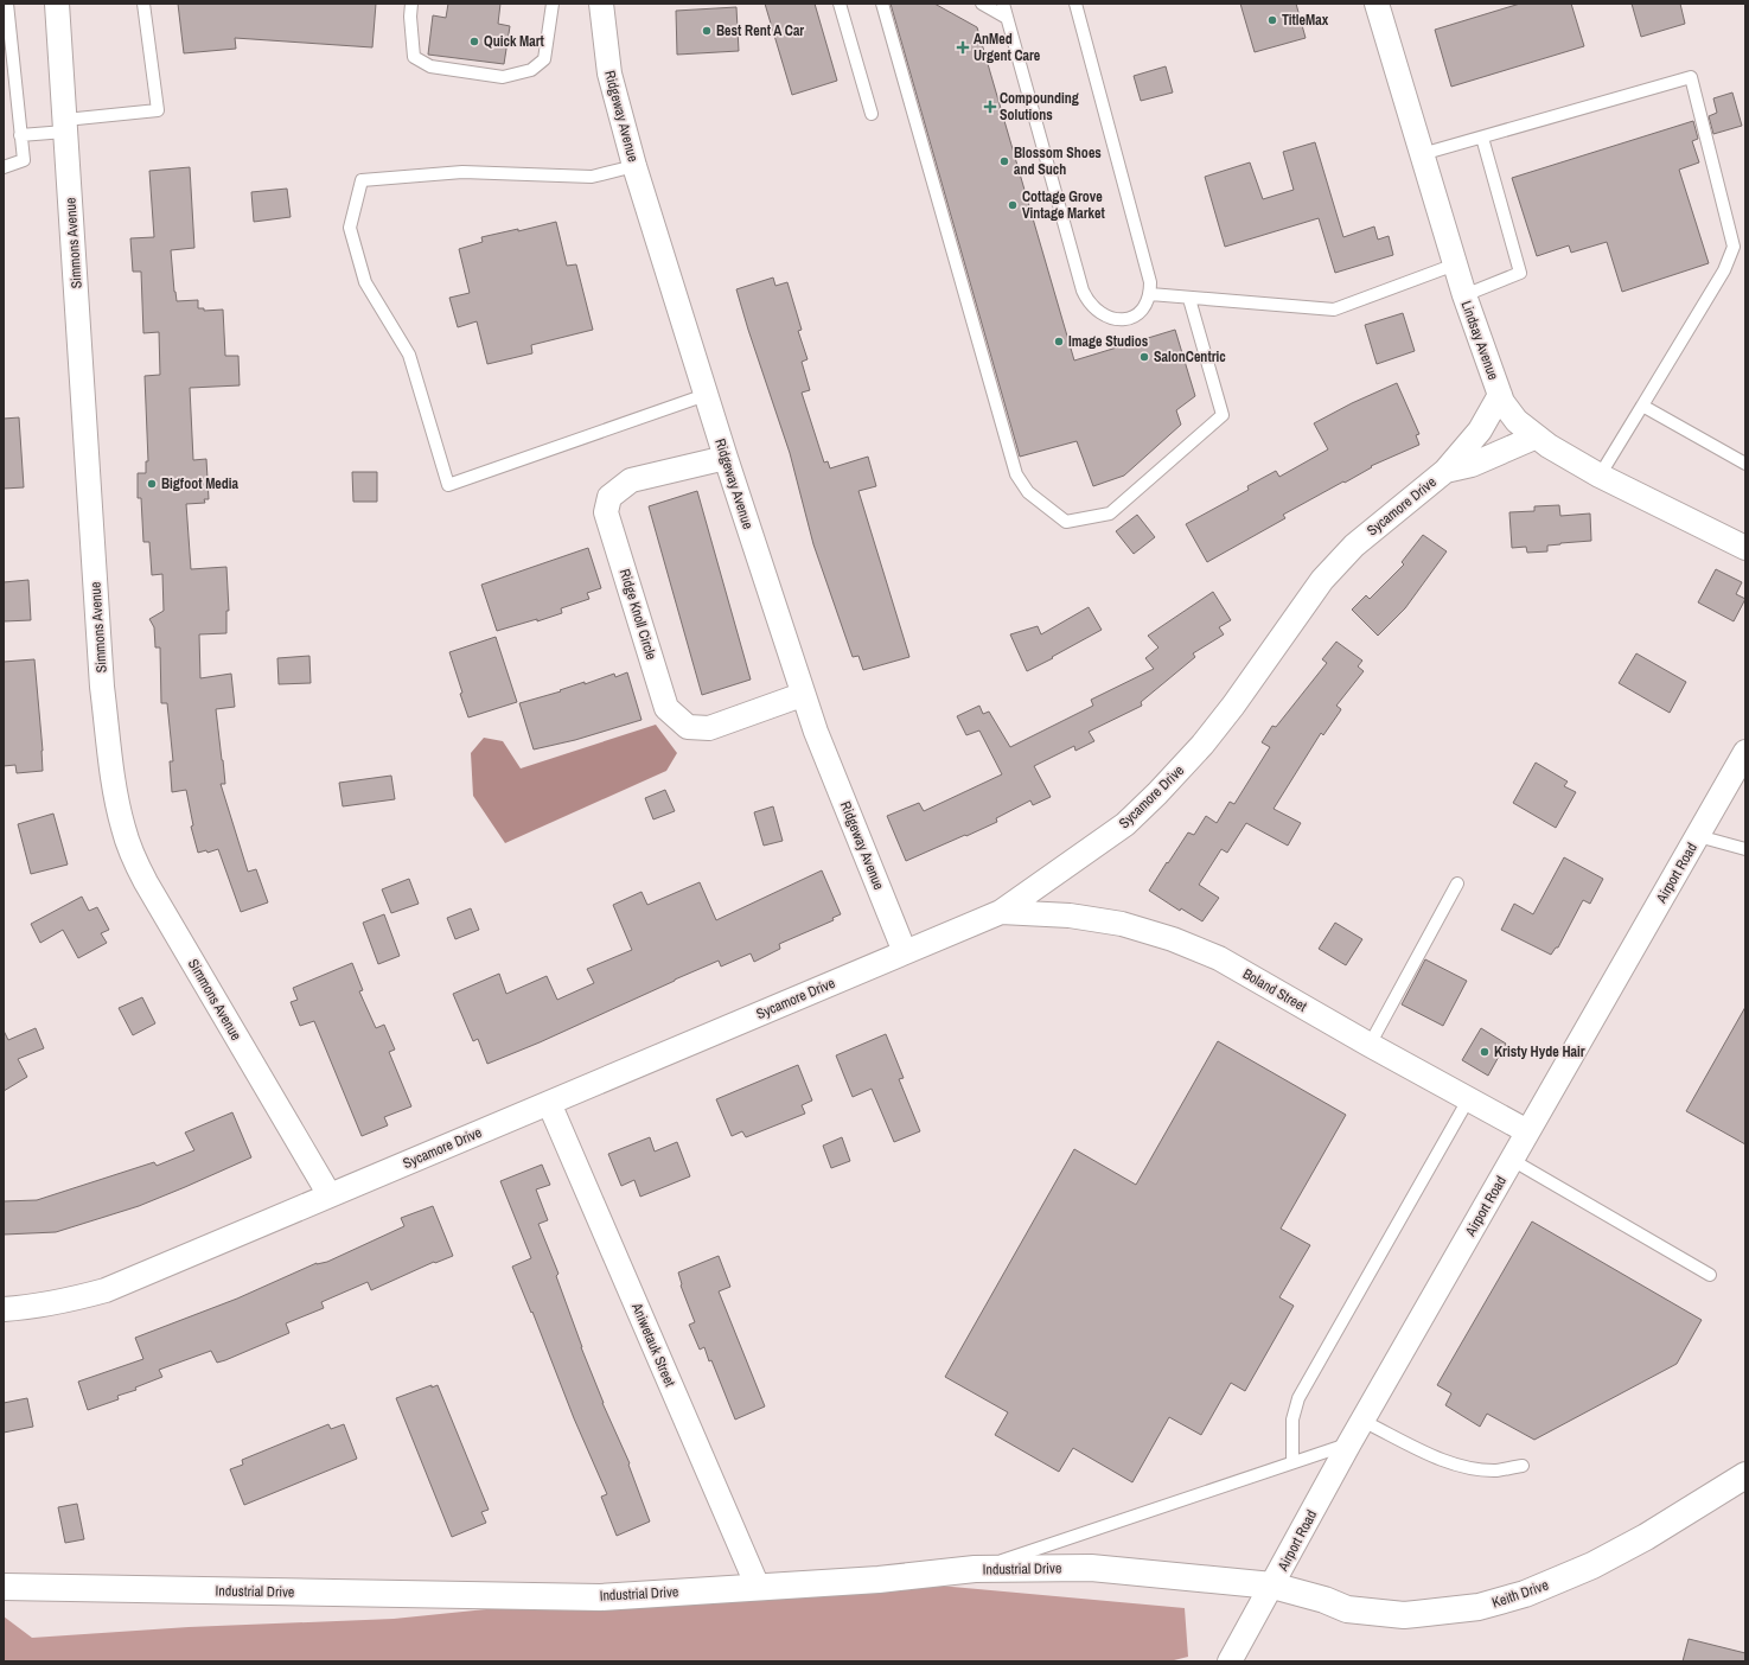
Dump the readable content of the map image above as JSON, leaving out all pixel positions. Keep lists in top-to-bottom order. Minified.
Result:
{"streets":{"street":["Ridgeway Avenue","Simmons Avenue","Lindsay Avenue","Sycamore Drive","Ridge Knoll Circle","Airport Road","Boland Street","Aniwetauk Street","Industrial Drive","Keith Drive"]},"crossings":[["Ridgeway Avenue","Sycamore Drive"],["Ridgeway Avenue","Ridge Knoll Circle"],["Simmons Avenue","Sycamore Drive"],["Lindsay Avenue","Sycamore Drive"],["Sycamore Drive","Boland Street"],["Sycamore Drive","Aniwetauk Street"],["Airport Road","Boland Street"],["Airport Road","Industrial Drive"],["Airport Road","Keith Drive"],["Aniwetauk Street","Industrial Drive"],["Industrial Drive","Keith Drive"]],"places":{"other":["TitleMax","Best Rent A Car","Quick Mart","Blossom Shoes and Such","Cottage Grove Vintage Market","Image Studios","SalonCentric","Bigfoot Media","Kristy Hyde Hair"],"health":["AnMed Urgent Care","Compounding Solutions"]}}
